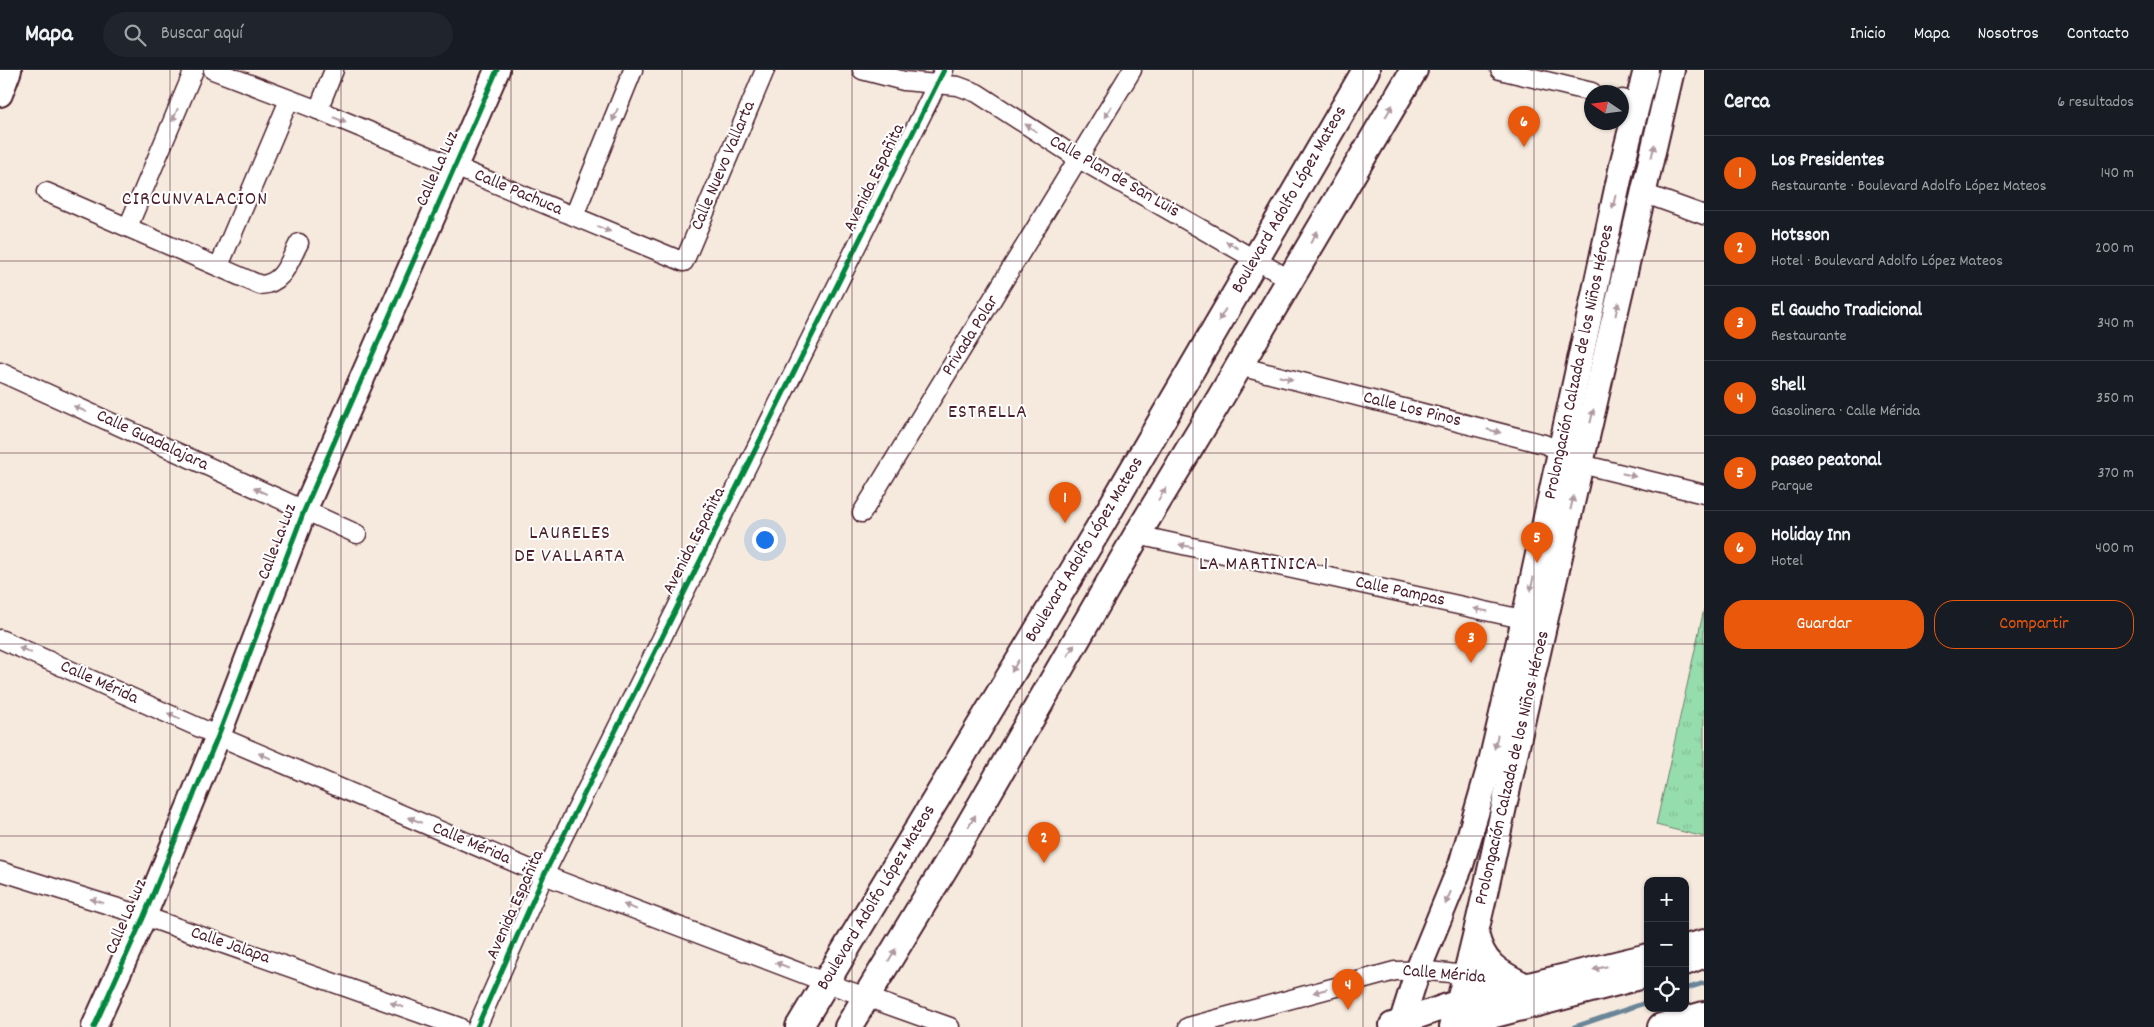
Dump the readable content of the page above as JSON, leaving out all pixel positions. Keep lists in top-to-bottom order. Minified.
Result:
{"streets":{"main road":["Boulevard Adolfo López Mateos"],"street":["Calle Nuevo Vallarta","Calle La Luz","Calle Plan de San Luis","Avenida Españita","Calle Pachuca","Privada Polar","Prolongación Calzada de los Niños Héroes","Calle Los Pinos","Calle Guadalajara","Calle Pampas","Calle Mérida","Calle Jalapa"]},"crossings":[["Calle Nuevo Vallarta","Calle Pachuca"],["Calle La Luz","Calle Pachuca"],["Calle La Luz","Calle Guadalajara"],["Calle La Luz","Calle Mérida"],["Calle La Luz","Calle Jalapa"],["Calle Plan de San Luis","Avenida Españita"],["Calle Plan de San Luis","Boulevard Adolfo López Mateos"],["Calle Plan de San Luis","Privada Polar"],["Avenida Españita","Calle Mérida"],["Boulevard Adolfo López Mateos","Calle Los Pinos"],["Boulevard Adolfo López Mateos","Calle Pampas"],["Boulevard Adolfo López Mateos","Calle Mérida"],["Prolongación Calzada de los Niños Héroes","Calle Los Pinos"],["Prolongación Calzada de los Niños Héroes","Calle Pampas"],["Prolongación Calzada de los Niños Héroes","Calle Mérida"]],"one_way":["Calle Plan de San Luis","Calle Pachuca","Calle Los Pinos","Calle Guadalajara","Calle Pampas","Calle Mérida","Calle Jalapa"],"districts":["CIRCUNVALACION","ESTRELLA","LAURELES DE VALLARTA","LA MARTINICA 1"],"north":"left","page":{"header":"Mapa","search":"Buscar aquí","nav":["Inicio","Mapa","Nosotros","Contacto"],"heading":["Cerca","6 resultados"],"pins":["6","1","5","3","2","4"],"list":[{"mark":"1","name":"Los Presidentes","note":"Restaurante · Boulevard Adolfo López Mateos","value":"140 m"},{"mark":"2","name":"Hotsson","note":"Hotel · Boulevard Adolfo López Mateos","value":"200 m"},{"mark":"3","name":"El Gaucho Tradicional","note":"Restaurante","value":"340 m"},{"mark":"4","name":"Shell","note":"Gasolinera · Calle Mérida","value":"350 m"},{"mark":"5","name":"paseo peatonal","note":"Parque","value":"370 m"},{"mark":"6","name":"Holiday Inn","note":"Hotel","value":"400 m"}],"buttons":["Guardar","Compartir"],"map_buttons":["+","−"]}}
